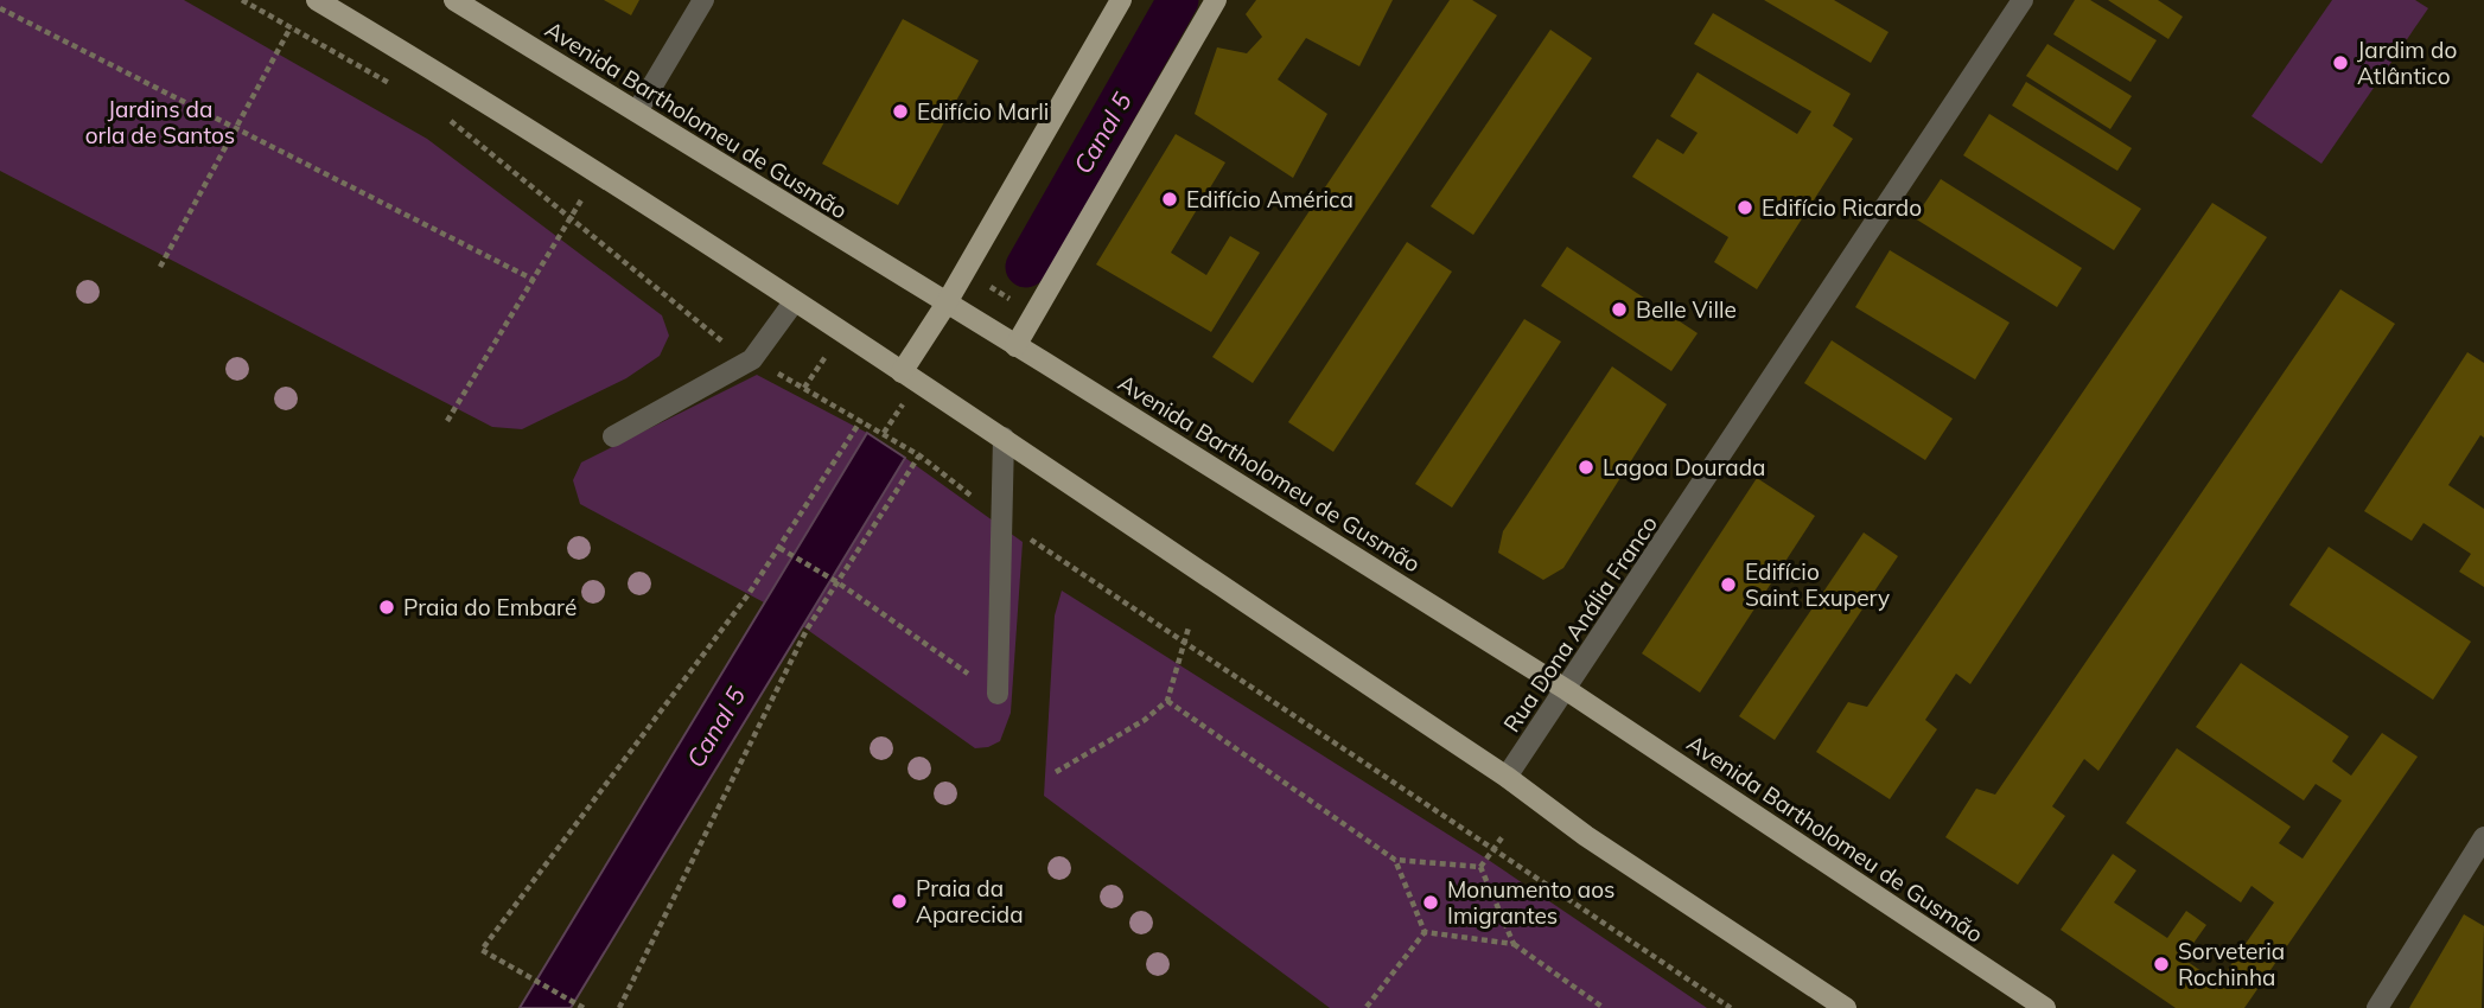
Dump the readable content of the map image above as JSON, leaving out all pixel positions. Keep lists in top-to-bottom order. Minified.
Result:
{"streets":{"main road":["Avenida Bartholomeu de Gusmão"],"street":["Rua Dona Anália Franco"]},"crossings":[["Avenida Bartholomeu de Gusmão","Rua Dona Anália Franco"]],"water":["Canal 5"],"parks":["Jardins da orla de Santos"],"places":["Jardim do Atlântico","Edifício Marli","Edifício América","Edifício Ricardo","Belle Ville","Lagoa Dourada","Edifício Saint Exupery","Praia do Embaré","Praia da Aparecida","Monumento aos Imigrantes","Sorveteria Rochinha"]}
